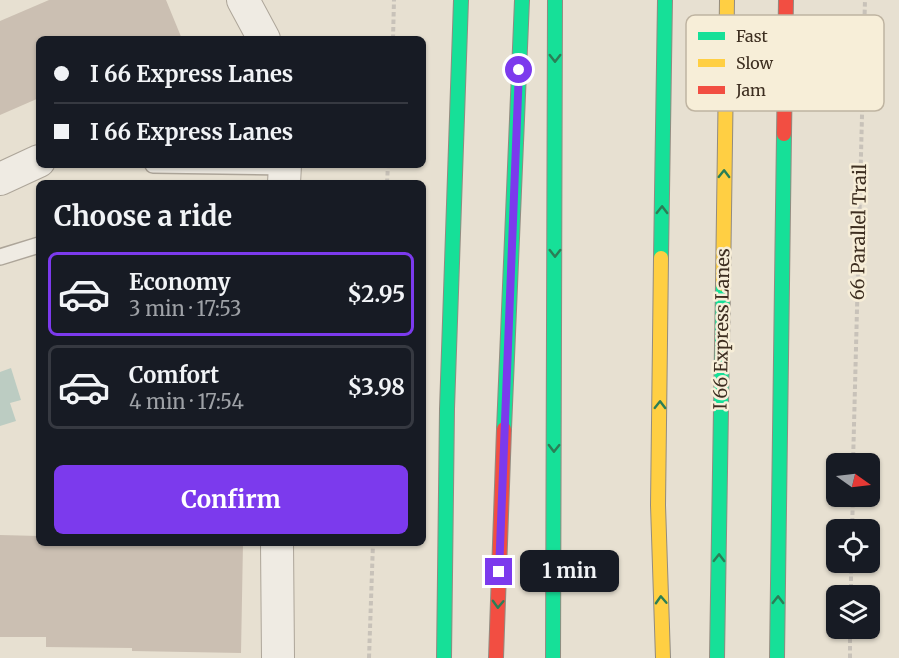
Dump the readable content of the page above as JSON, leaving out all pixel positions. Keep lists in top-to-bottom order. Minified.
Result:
{"streets":{"highway":["I 66 Express Lanes"],"path":["66 Parallel Trail"]},"legend":["Fast","Slow","Jam"],"north":"right","page":{"banner":["I 66 Express Lanes","I 66 Express Lanes"],"heading":"Choose a ride","list":[{"name":"Economy","note":"3 min · 17:53","value":"$2.95"},{"name":"Comfort","note":"4 min · 17:54","value":"$3.98"}],"buttons":"Confirm","bubble":"1 min"}}
